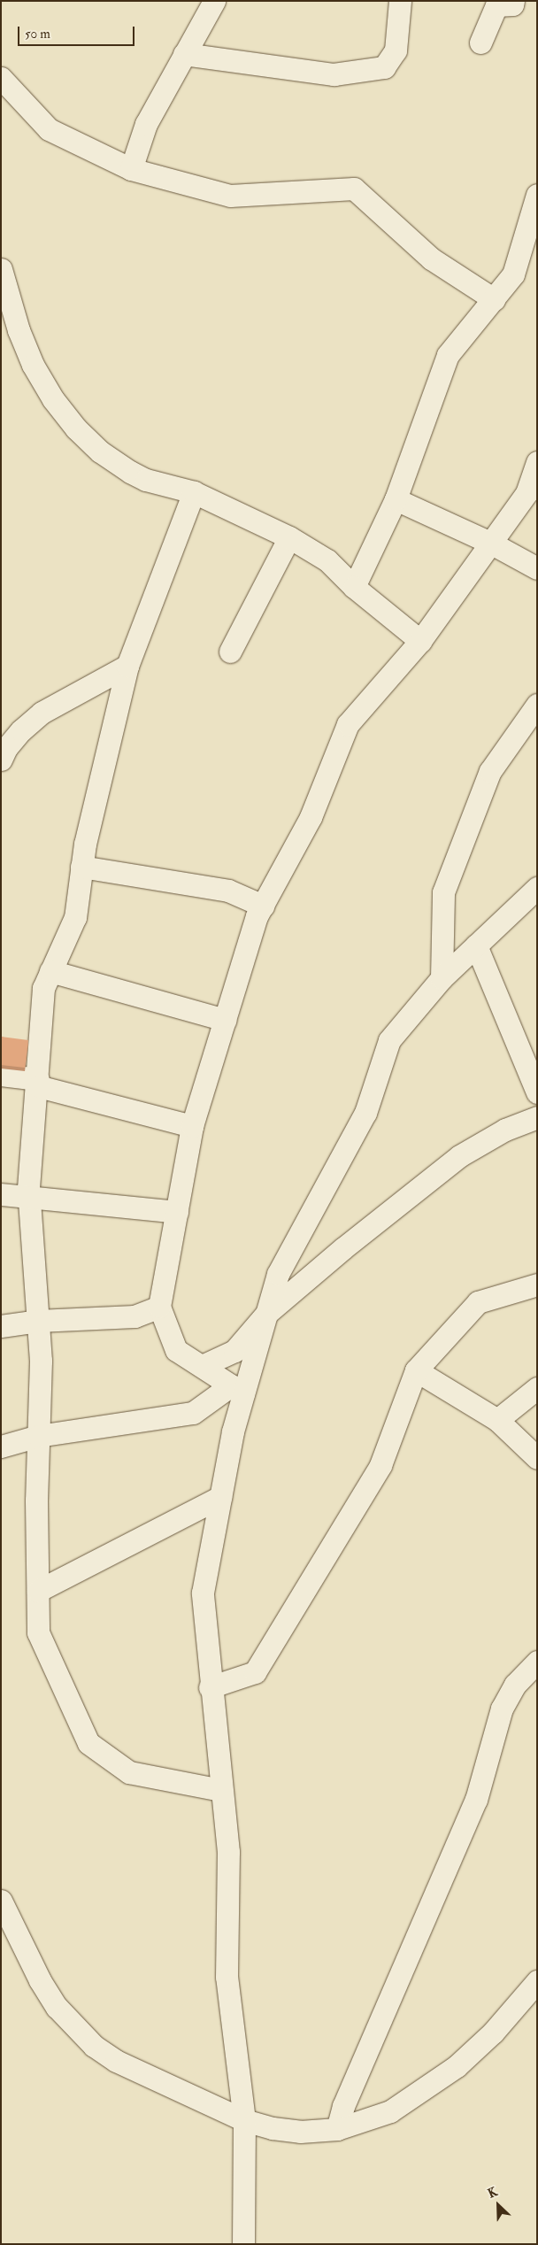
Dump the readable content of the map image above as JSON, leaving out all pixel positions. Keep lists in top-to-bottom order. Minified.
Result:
{"scale_bar":"50 m","north":"top left"}
